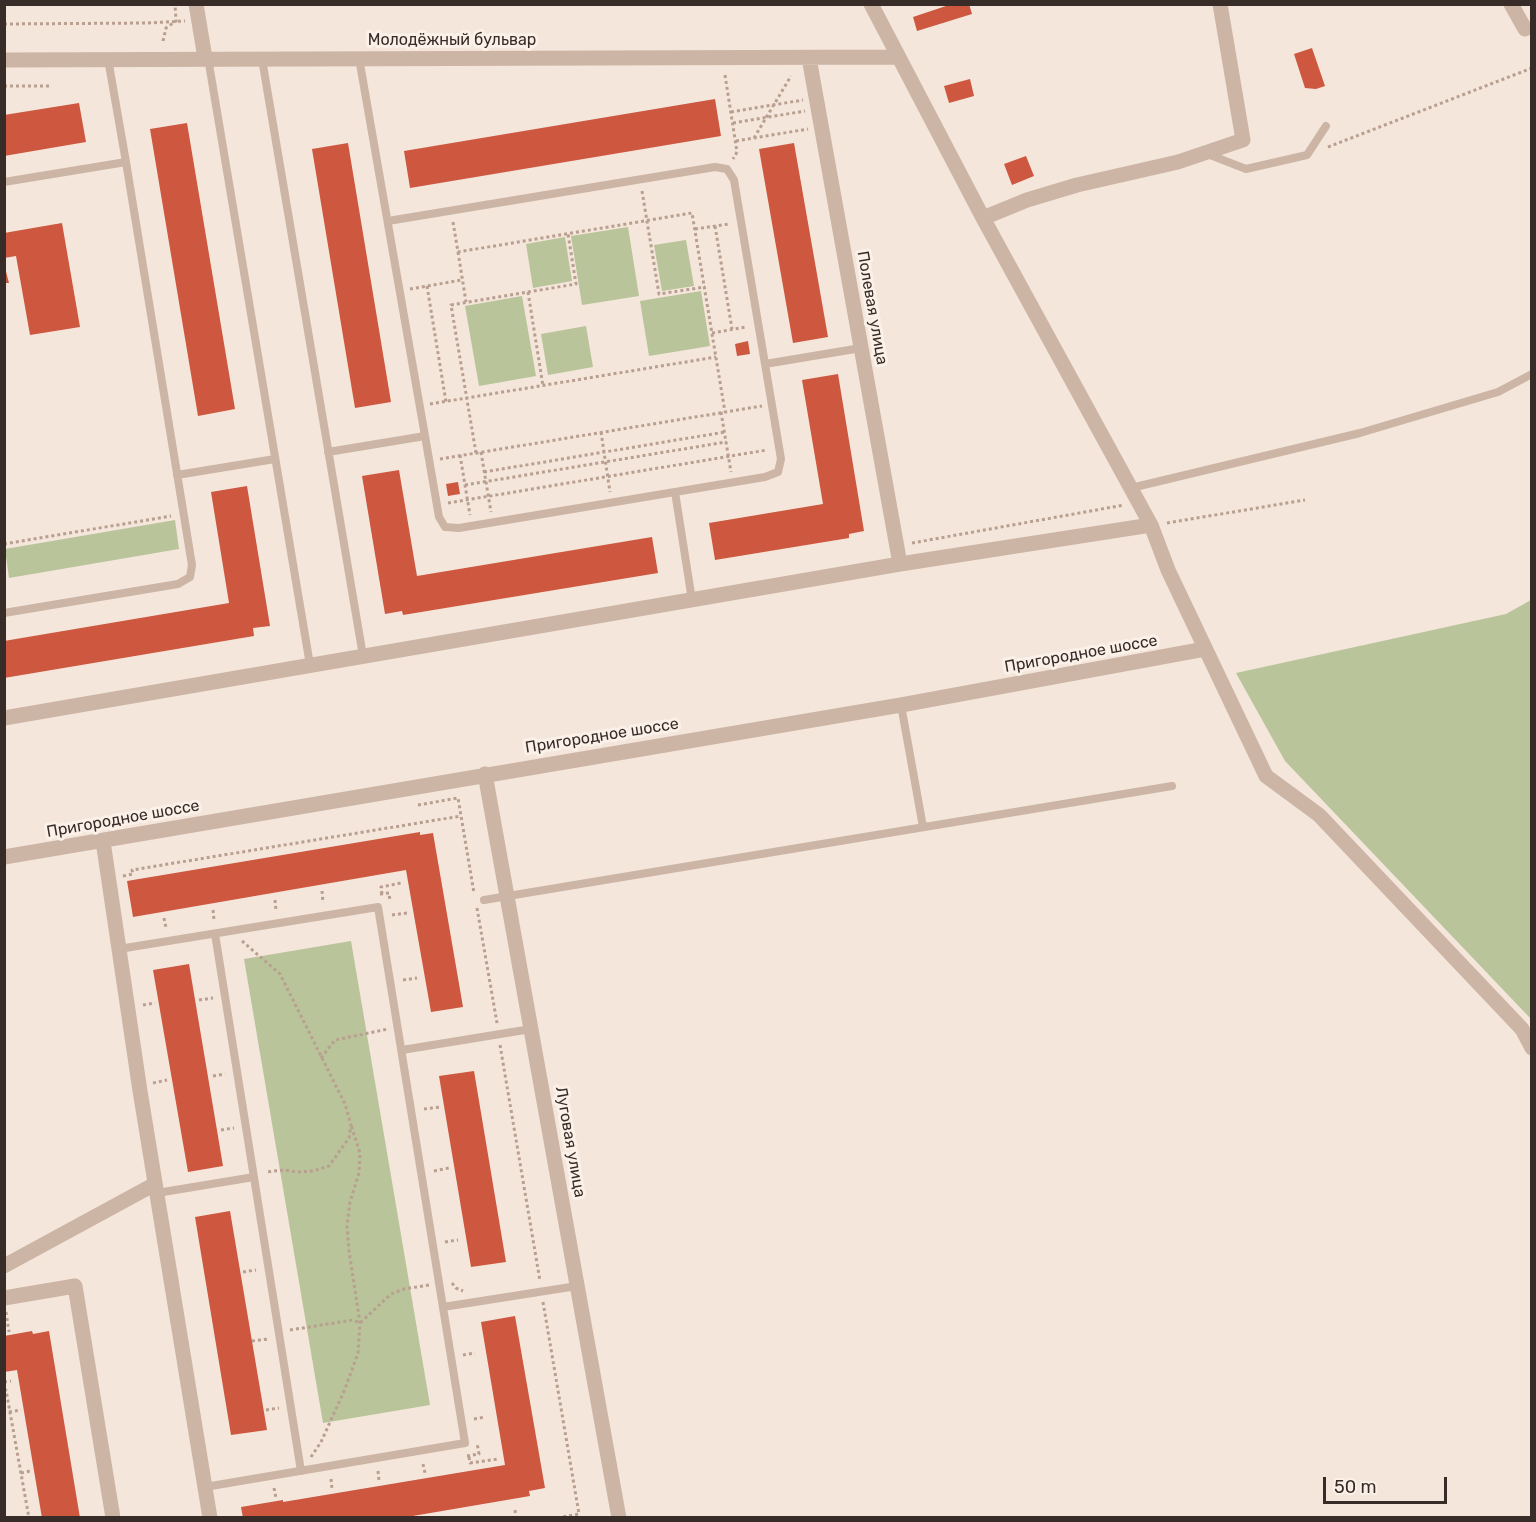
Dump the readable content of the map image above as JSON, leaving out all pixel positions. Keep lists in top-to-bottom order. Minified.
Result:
{"streets":{"street":["Молодёжный бульвар","Полевая улица","Пригородное шоссе","Луговая улица"]},"crossings":[["Молодёжный бульвар","Полевая улица"],["Пригородное шоссе","Луговая улица"]],"scale_bar":"50 m"}
